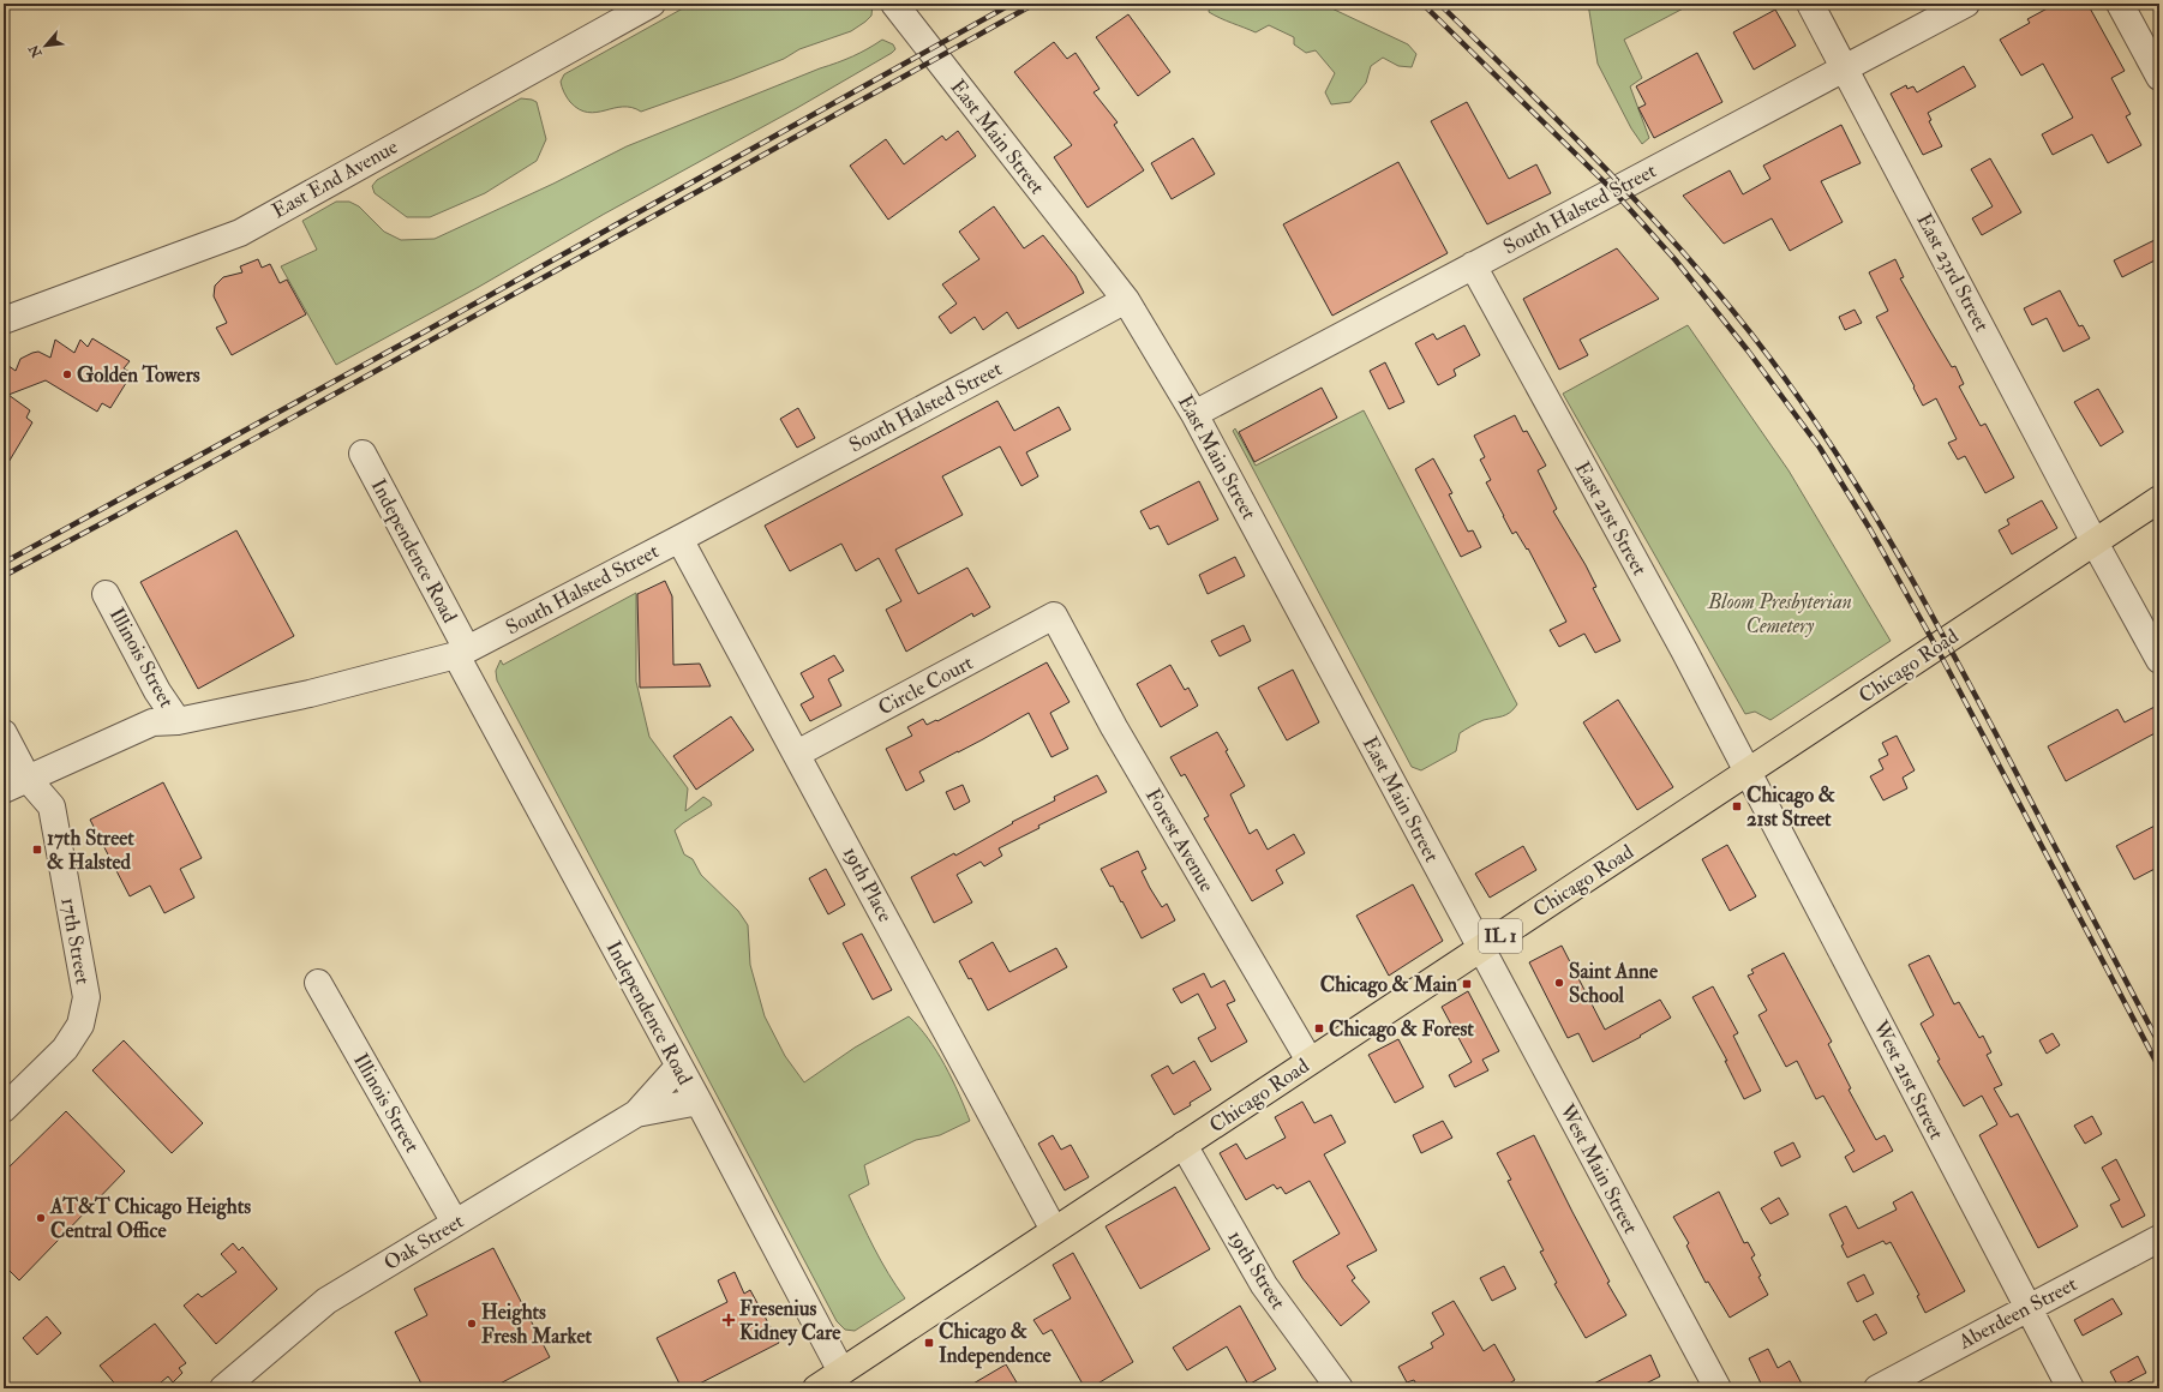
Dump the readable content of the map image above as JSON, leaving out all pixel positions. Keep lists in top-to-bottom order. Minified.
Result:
{"streets":{"main road":["Chicago Road","IL 1"],"street":["East Main Street","East End Avenue","South Halsted Street","East 23rd Street","East 21st Street","Independence Road","Illinois Street","Circle Court","Forest Avenue","19th Place","17th Street","West 21st Street","West Main Street","Oak Street","19th Street","Aberdeen Street"]},"crossings":[["East Main Street","South Halsted Street"],["East Main Street","Chicago Road"],["East Main Street","West Main Street"],["South Halsted Street","East 23rd Street"],["South Halsted Street","East 21st Street"],["South Halsted Street","Independence Road"],["South Halsted Street","Illinois Street"],["South Halsted Street","19th Place"],["South Halsted Street","17th Street"],["East 23rd Street","Chicago Road"],["East 21st Street","Chicago Road"],["East 21st Street","West 21st Street"],["Independence Road","Chicago Road"],["Independence Road","Oak Street"],["Illinois Street","Oak Street"],["Chicago Road","Forest Avenue"],["Chicago Road","19th Place"],["Chicago Road","West 21st Street"],["Chicago Road","West Main Street"],["Chicago Road","19th Street"],["Circle Court","Forest Avenue"],["Circle Court","19th Place"],["West 21st Street","Aberdeen Street"]],"parks":["Bloom Presbyterian Cemetery"],"places":{"other":["Golden Towers","Saint Anne School","AT&T Chicago Heights Central Office","Heights Fresh Market"],"transit":["Chicago & 21st Street","17th Street & Halsted","Chicago & Main","Chicago & Forest","Chicago & Independence"],"health":["Fresenius Kidney Care"]},"north":"bottom left"}
